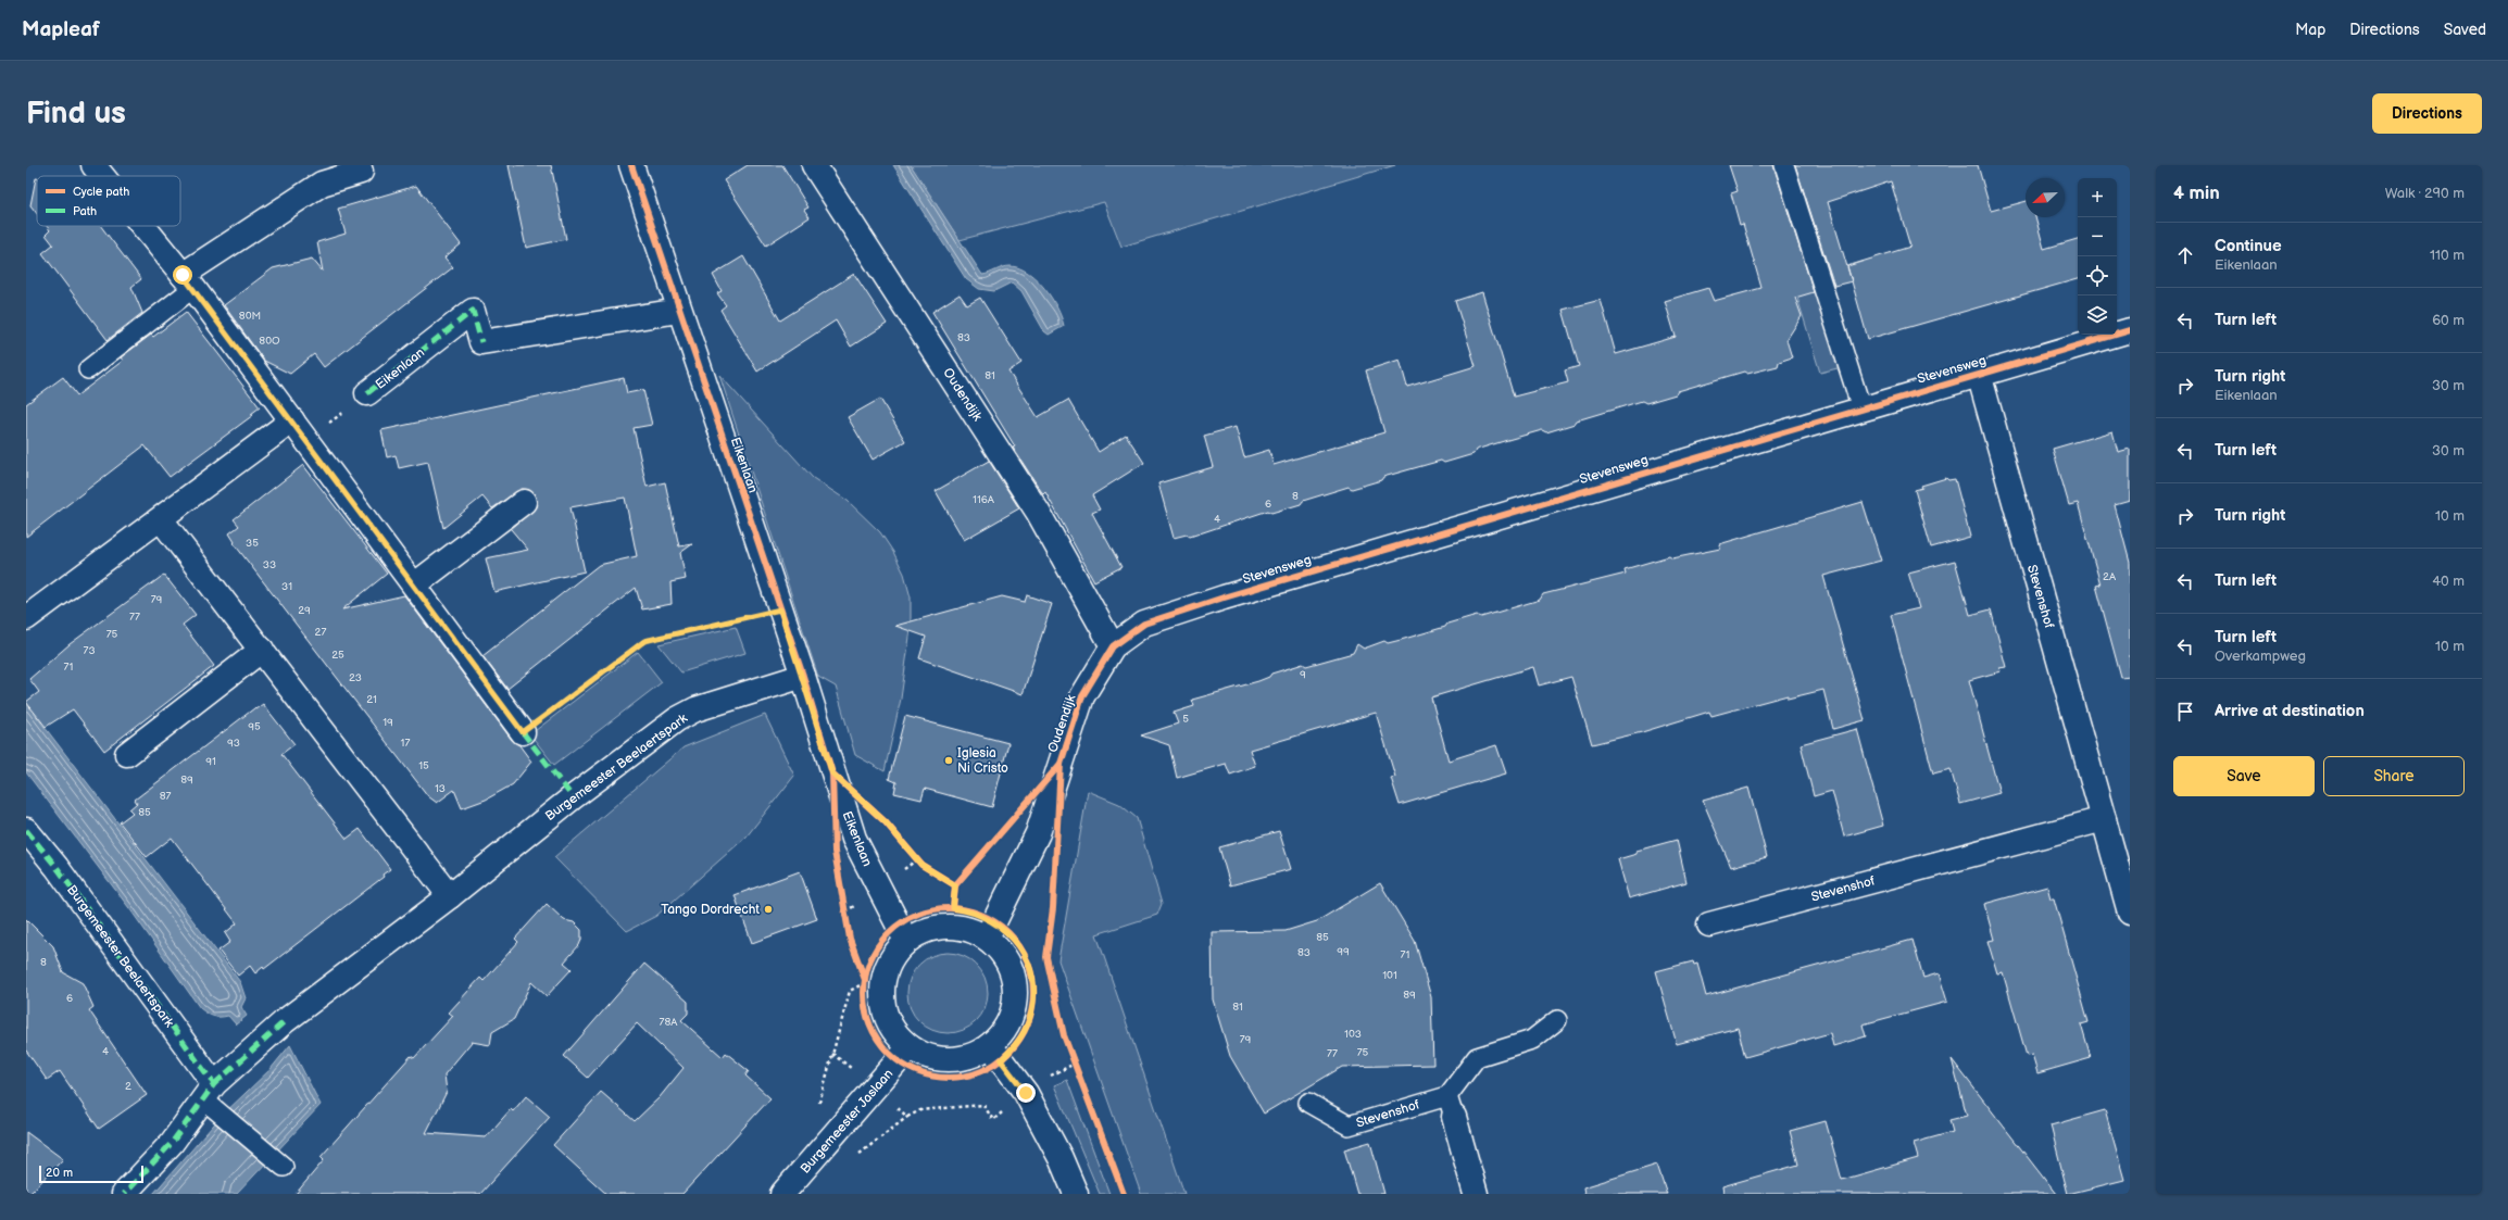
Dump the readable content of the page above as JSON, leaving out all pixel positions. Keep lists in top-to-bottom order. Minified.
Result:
{"streets":{"street":["Eikenlaan","Stevensweg","Oudendijk","Stevenshof","Burgemeester Beelaertspark","Burgemeester Jaslaan"]},"crossings":[["Eikenlaan","Oudendijk"],["Eikenlaan","Burgemeester Beelaertspark"],["Eikenlaan","Burgemeester Jaslaan"],["Stevensweg","Oudendijk"],["Stevensweg","Stevenshof"],["Oudendijk","Burgemeester Jaslaan"]],"places":["Iglesia Ni Cristo","Tango Dordrecht"],"house_numbers":["80M","83","80O","81","8","116A","6","4","35","33","2A","31","79","29","77","27","75","73","25","71","9","23","21","5","19","95","93","17","91","15","89","13","87","85","85","99","83","71","8","101","89","6","81","78A","103","79","4","75","77","2"],"legend":["Cycle path","Path"],"scale_bar":"20 m","north":"bottom left","page":{"header":"Mapleaf","nav":["Map","Directions","Saved"],"buttons":["Directions",["Save","Share"]],"title":"Find us","heading":["4 min","Walk · 290 m"],"map_buttons":["+","−"],"list":[["Continue","Eikenlaan","110 m"],["Turn left","60 m"],["Turn right","Eikenlaan","30 m"],["Turn left","30 m"],["Turn right","10 m"],["Turn left","40 m"],["Turn left","Overkampweg","10 m"],"Arrive at destination"],"scale":"20 m"}}
